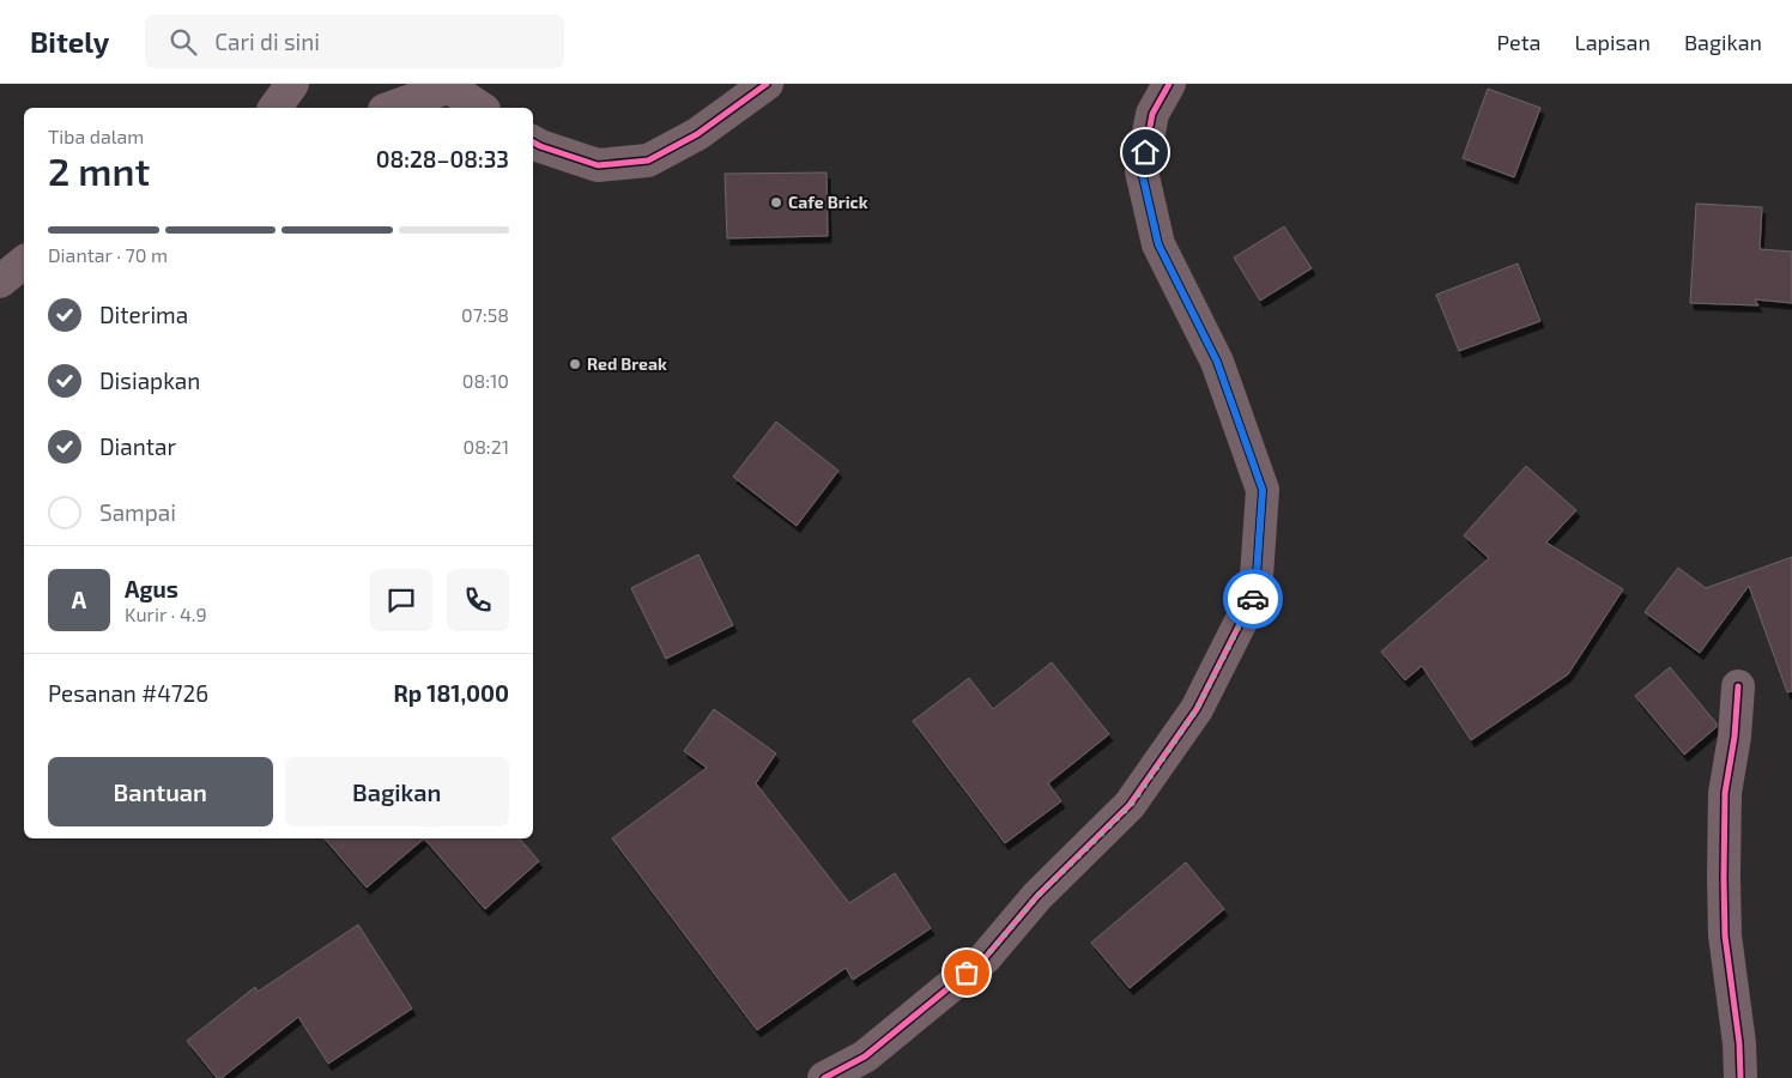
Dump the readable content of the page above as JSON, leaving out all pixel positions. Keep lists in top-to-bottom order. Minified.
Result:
{"places":["Cafe Brick","Red Break"],"page":{"header":"Bitely","search":"Cari di sini","nav":["Peta","Lapisan","Bagikan"],"heading":["2 mnt","Tiba dalam","08:28–08:33"],"panel":["Agus","Kurir · 4.9","Pesanan #4726","Rp 181,000"],"bar":"Diantar · 70 m","list":[["Diterima","07:58"],["Disiapkan","08:10"],["Diantar","08:21"],"Sampai"],"round":"A","buttons":["Bantuan","Bagikan"]}}
